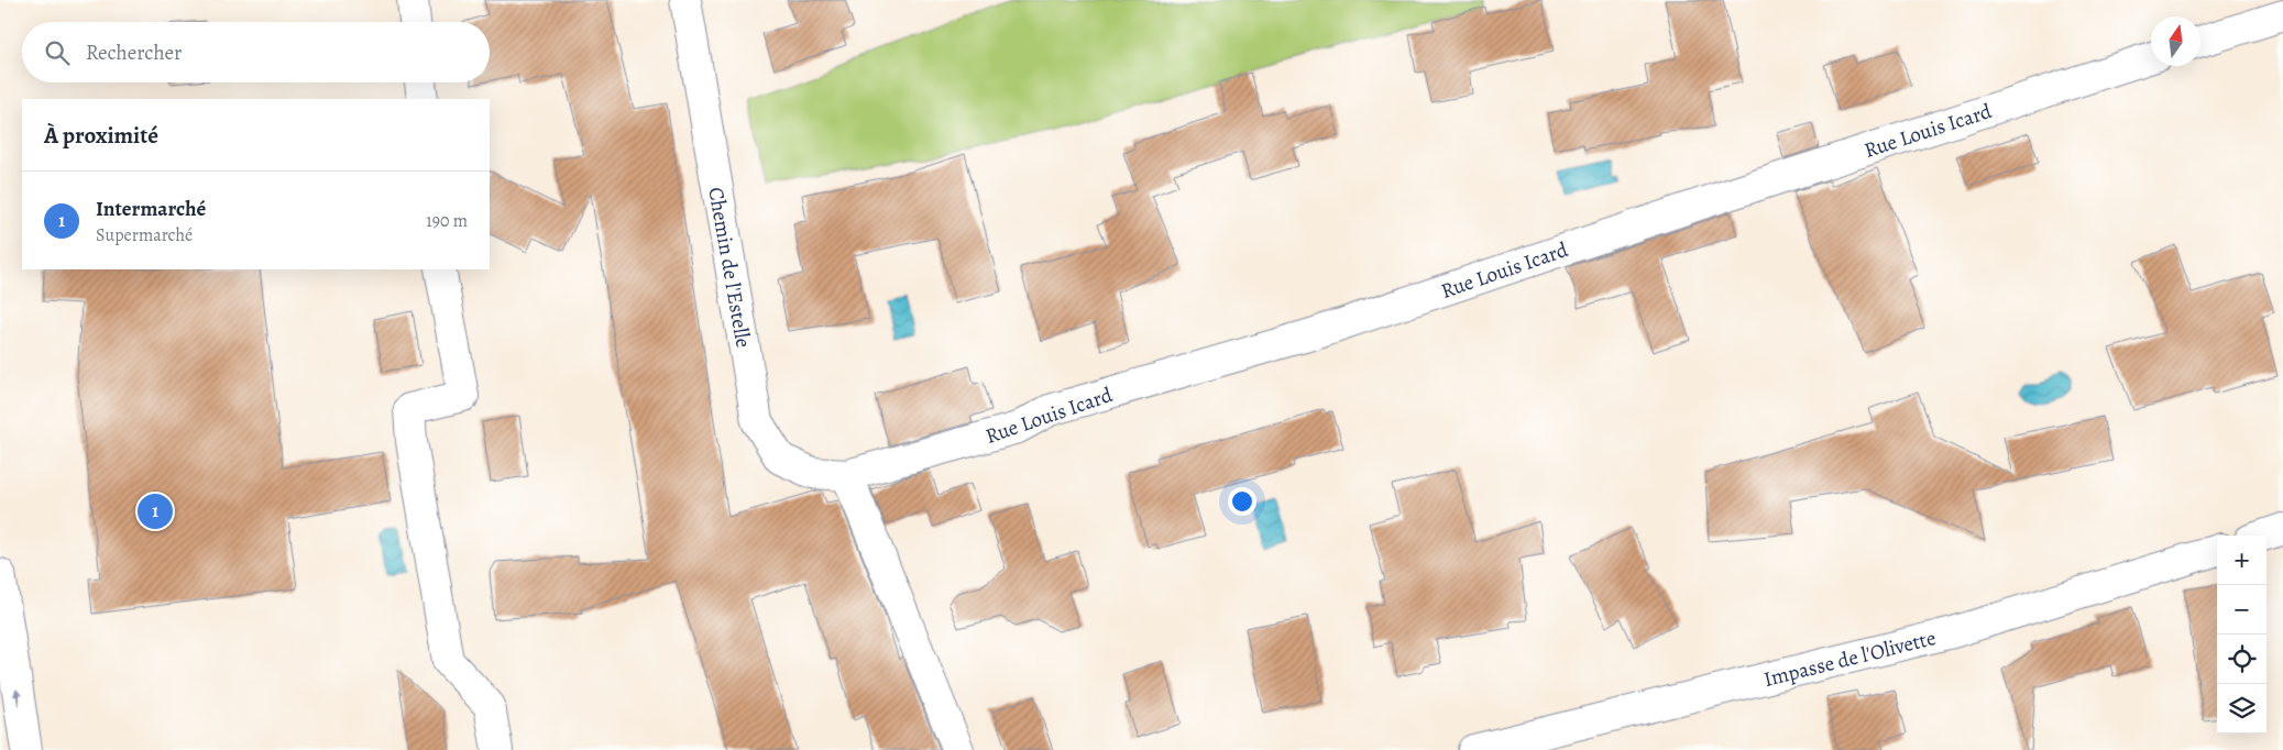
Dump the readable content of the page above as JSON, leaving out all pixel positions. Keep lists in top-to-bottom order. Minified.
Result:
{"streets":{"street":["Rue Louis Icard","Chemin de l'Estelle","Impasse de l'Olivette"]},"crossings":[["Rue Louis Icard","Chemin de l'Estelle"]],"north":"top","page":{"search":"Rechercher","heading":"À proximité","list":[{"mark":"1","name":"Intermarché","note":"Supermarché","value":"190 m"}],"pins":"1","map_buttons":["+","−"]}}
